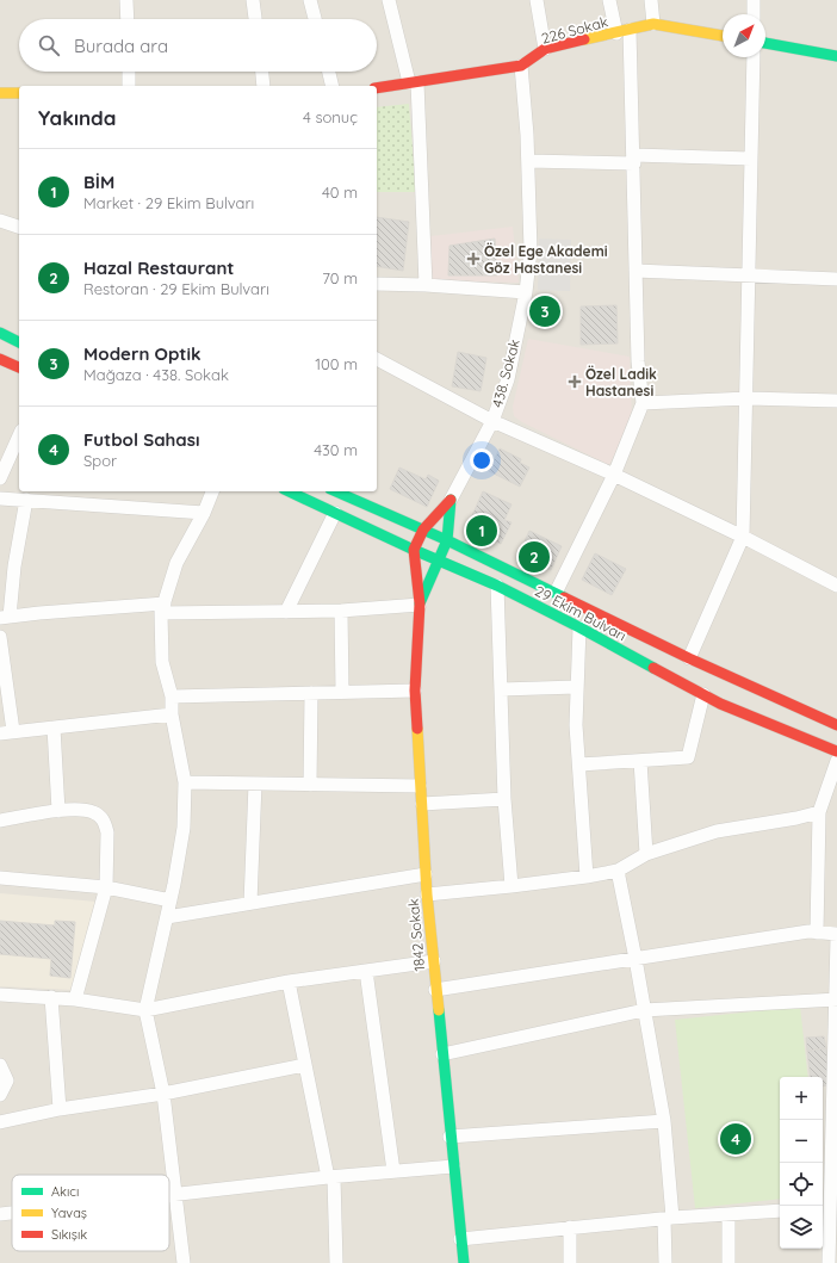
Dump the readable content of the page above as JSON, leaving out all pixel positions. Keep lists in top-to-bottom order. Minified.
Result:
{"streets":{"street":["226 Sokak","438. Sokak","29 Ekim Bulvarı","1842 Sokak"]},"crossings":[["226 Sokak","438. Sokak"]],"places":{"health":["Özel Ege Akademi Göz Hastanesi","Özel Ladik Hastanesi"]},"legend":["Akıcı","Yavaş","Sıkışık"],"north":"top right","page":{"search":"Burada ara","heading":["Yakında","4 sonuç"],"list":[{"mark":"1","name":"BİM","note":"Market · 29 Ekim Bulvarı","value":"40 m"},{"mark":"2","name":"Hazal Restaurant","note":"Restoran · 29 Ekim Bulvarı","value":"70 m"},{"mark":"3","name":"Modern Optik","note":"Mağaza · 438. Sokak","value":"100 m"},{"mark":"4","name":"Futbol Sahası","note":"Spor","value":"430 m"}],"pins":["3","1","2","4"],"map_buttons":["+","−"]}}
